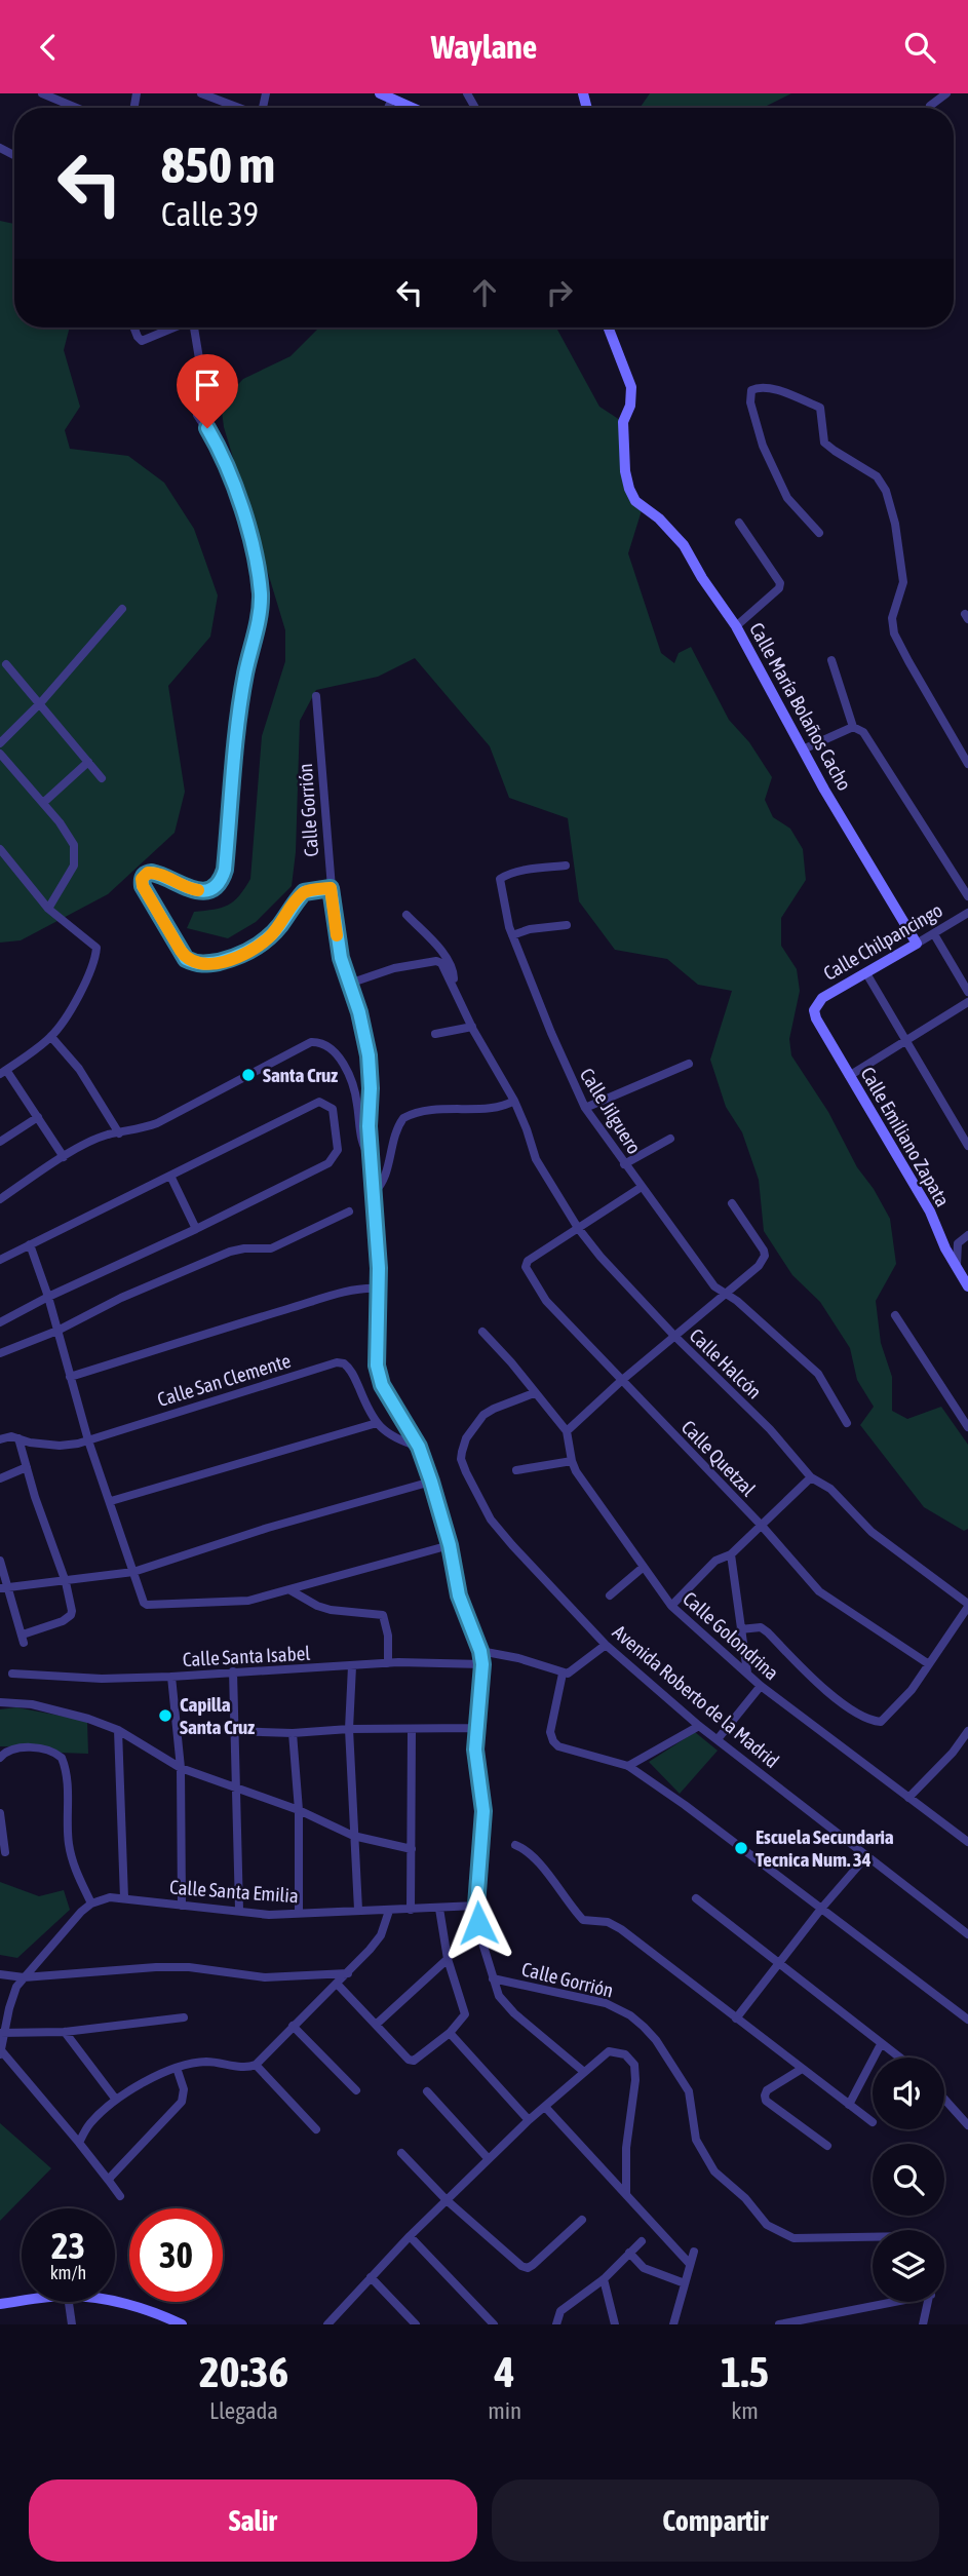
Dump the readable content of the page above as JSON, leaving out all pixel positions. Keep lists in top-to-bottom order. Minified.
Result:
{"streets":{"street":["Calle María Bolaños Cacho","Calle Gorrión","Calle Chilpancingo","Calle Jilguero","Calle Emiliano Zapata","Calle Halcón","Calle San Clemente","Calle Quetzal","Calle Golondrina","Calle Santa Isabel","Avenida Roberto de la Madrid","Calle Santa Emilia"]},"crossings":[["Calle María Bolaños Cacho","Calle Chilpancingo"],["Calle Gorrión","Calle Halcón"],["Calle Gorrión","Calle San Clemente"],["Calle Gorrión","Calle Santa Isabel"],["Calle Gorrión","Calle Santa Emilia"],["Calle Chilpancingo","Calle Emiliano Zapata"],["Calle Halcón","Calle Quetzal"]],"places":["Santa Cruz","Capilla Santa Cruz","Escuela Secundaria Tecnica Num. 34"],"page":{"header":"Waylane","turn":["850 m","Calle 39"],"speed":"23 km/h","limit":"30","eta":["20:36","Llegada","4","min","1.5","km"],"buttons":["Salir","Compartir"]}}
